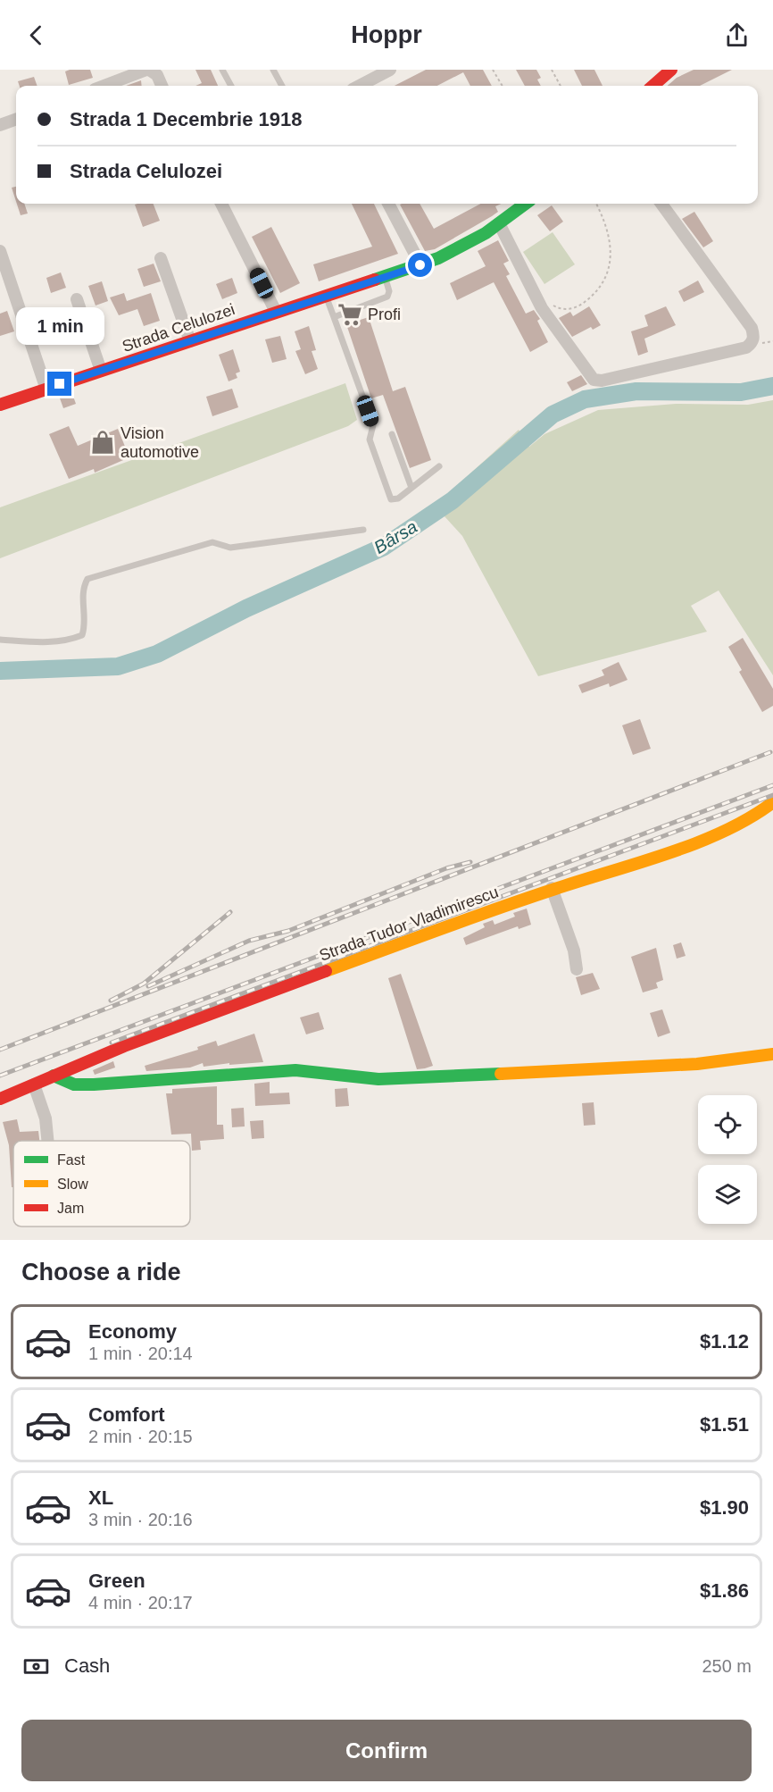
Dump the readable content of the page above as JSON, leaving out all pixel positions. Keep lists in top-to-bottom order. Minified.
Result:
{"streets":{"street":["Strada Celulozei","Strada Tudor Vladimirescu"]},"water":["Bârsa"],"places":{"supermarket":["Profi"],"shop":["Vision automotive"]},"legend":["Fast","Slow","Jam"],"page":{"header":"Hoppr","banner":["Strada 1 Decembrie 1918","Strada Celulozei"],"bubble":"1 min","heading":"Choose a ride","list":[{"name":"Economy","note":"1 min · 20:14","value":"$1.12"},{"name":"Comfort","note":"2 min · 20:15","value":"$1.51"},{"name":"XL","note":"3 min · 20:16","value":"$1.90"},{"name":"Green","note":"4 min · 20:17","value":"$1.86"}],"pay":["Cash","250 m"],"buttons":"Confirm"}}
